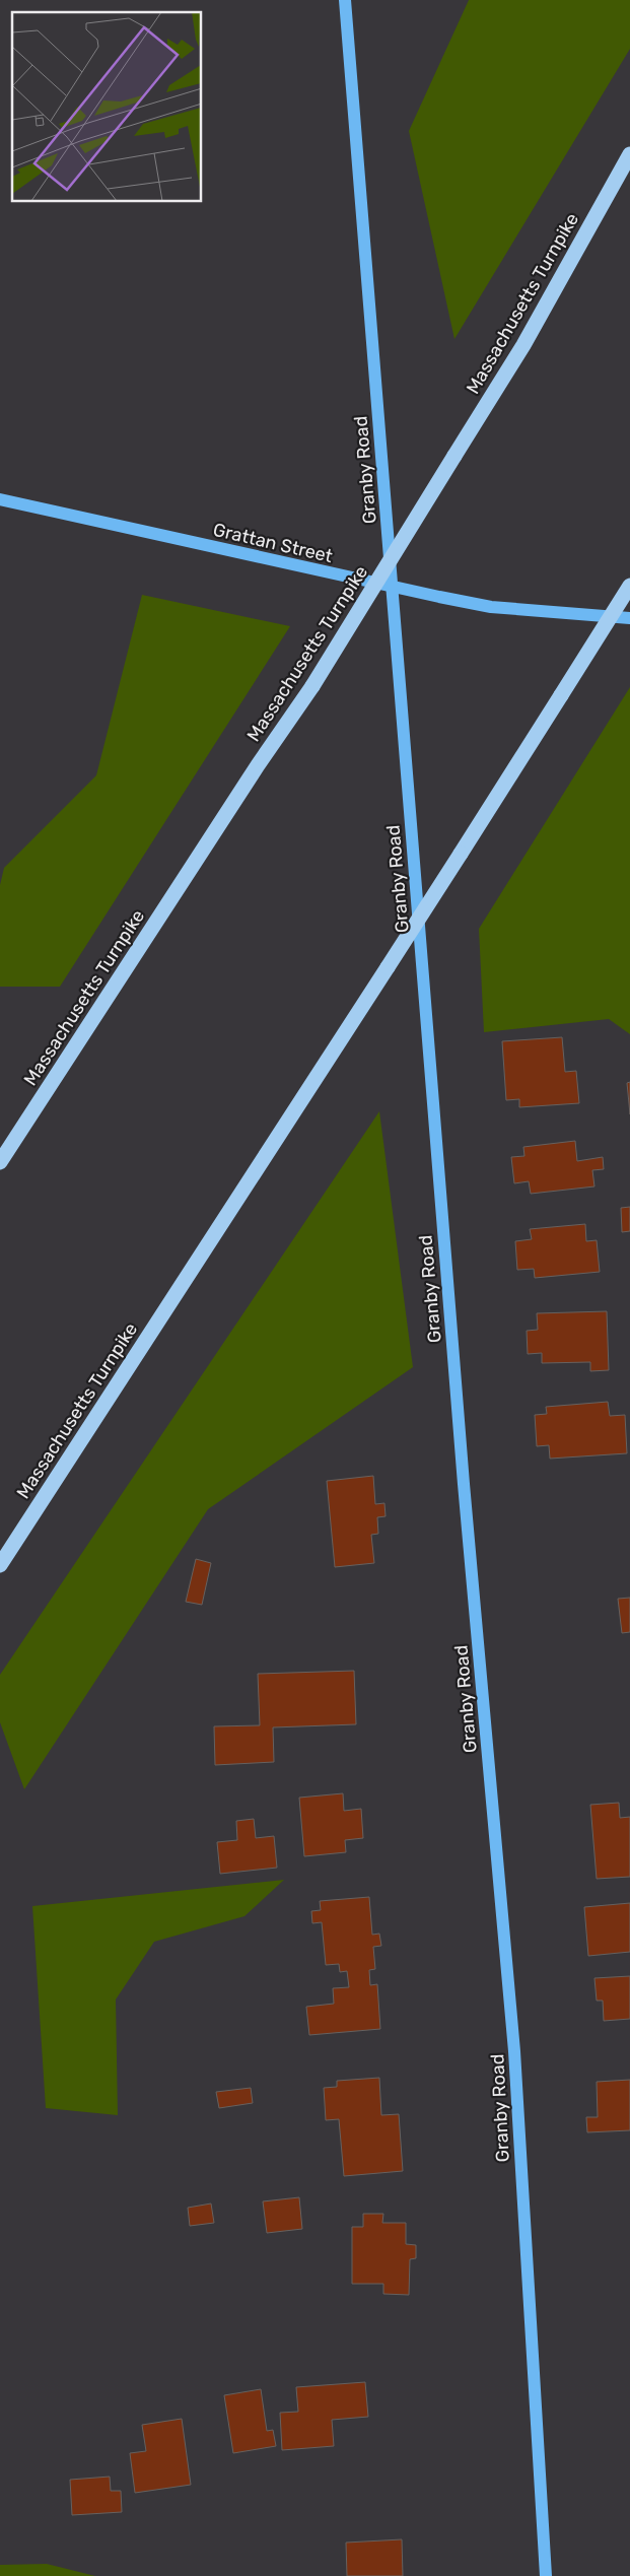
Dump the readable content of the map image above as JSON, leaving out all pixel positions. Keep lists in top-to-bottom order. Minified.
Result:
{"streets":{"highway":["Massachusetts Turnpike"],"main road":["Granby Road","Grattan Street"]},"crossings":[["Granby Road","Grattan Street"]]}
